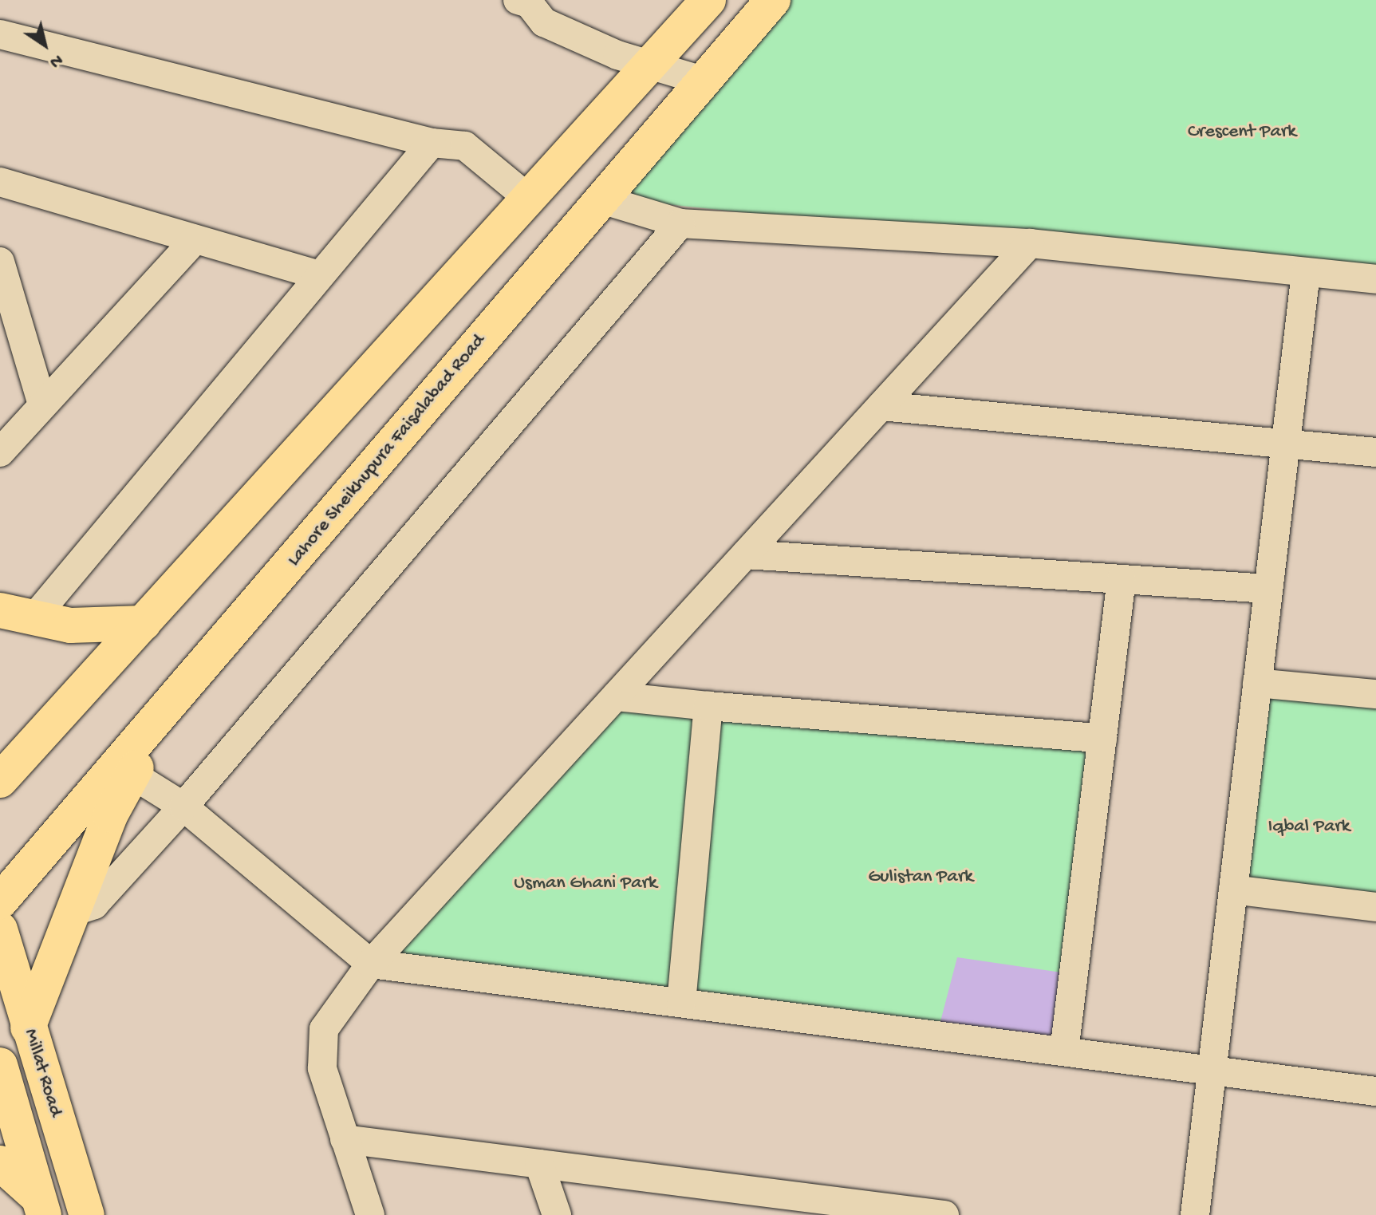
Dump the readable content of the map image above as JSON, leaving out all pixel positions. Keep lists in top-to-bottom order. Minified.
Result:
{"streets":{"main road":["Lahore Sheikhupura Faisalabad Road","Millat Road"]},"parks":["Crescent Park","Iqbal Park","Gulistan Park","Usman Ghani Park"],"north":"bottom right"}
